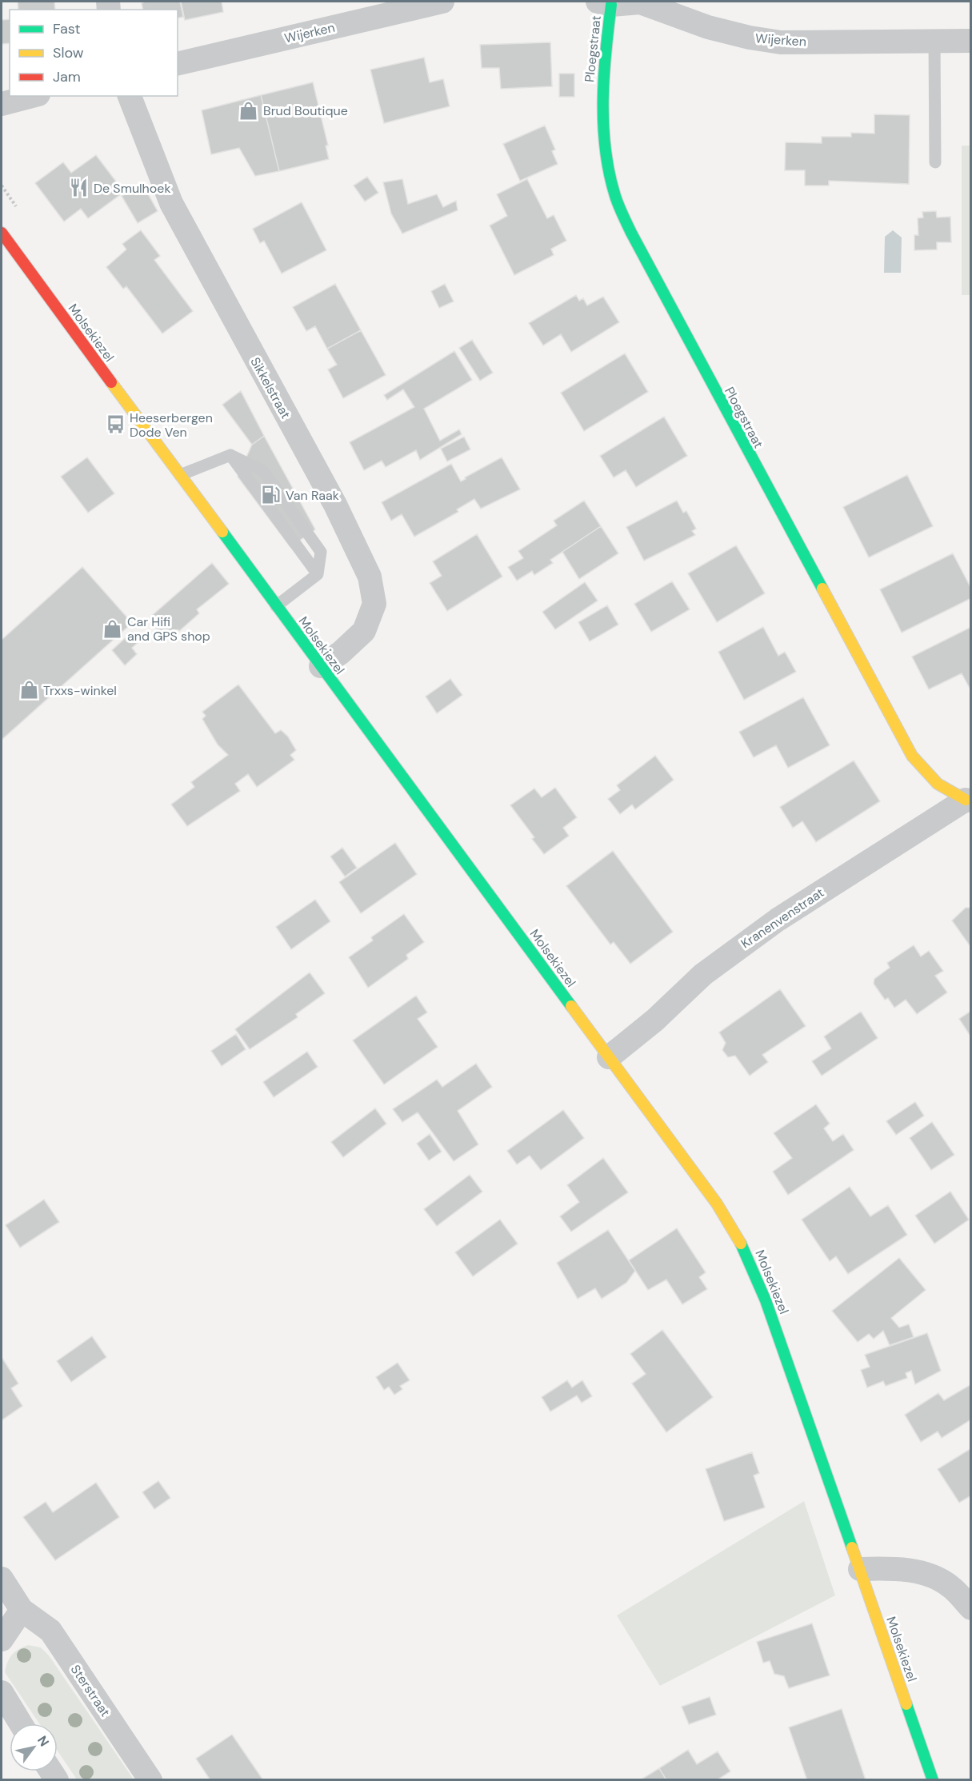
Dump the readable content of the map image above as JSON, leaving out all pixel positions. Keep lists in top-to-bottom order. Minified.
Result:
{"streets":{"main road":["Ploegstraat","Molsekiezel"],"street":["Wijerken","Sikkelstraat","Kranenvenstraat","Sterstraat"]},"crossings":[["Wijerken","Ploegstraat"],["Ploegstraat","Kranenvenstraat"],["Molsekiezel","Sikkelstraat"],["Molsekiezel","Kranenvenstraat"]],"places":{"shop":["Brud Boutique","Car Hifi and GPS shop","Trxxs-winkel"],"restaurant":["De Smulhoek"],"bus stop":["Heeserbergen Dode Ven"],"fuel station":["Van Raak"]},"legend":["Fast","Slow","Jam"],"north":"top right"}
